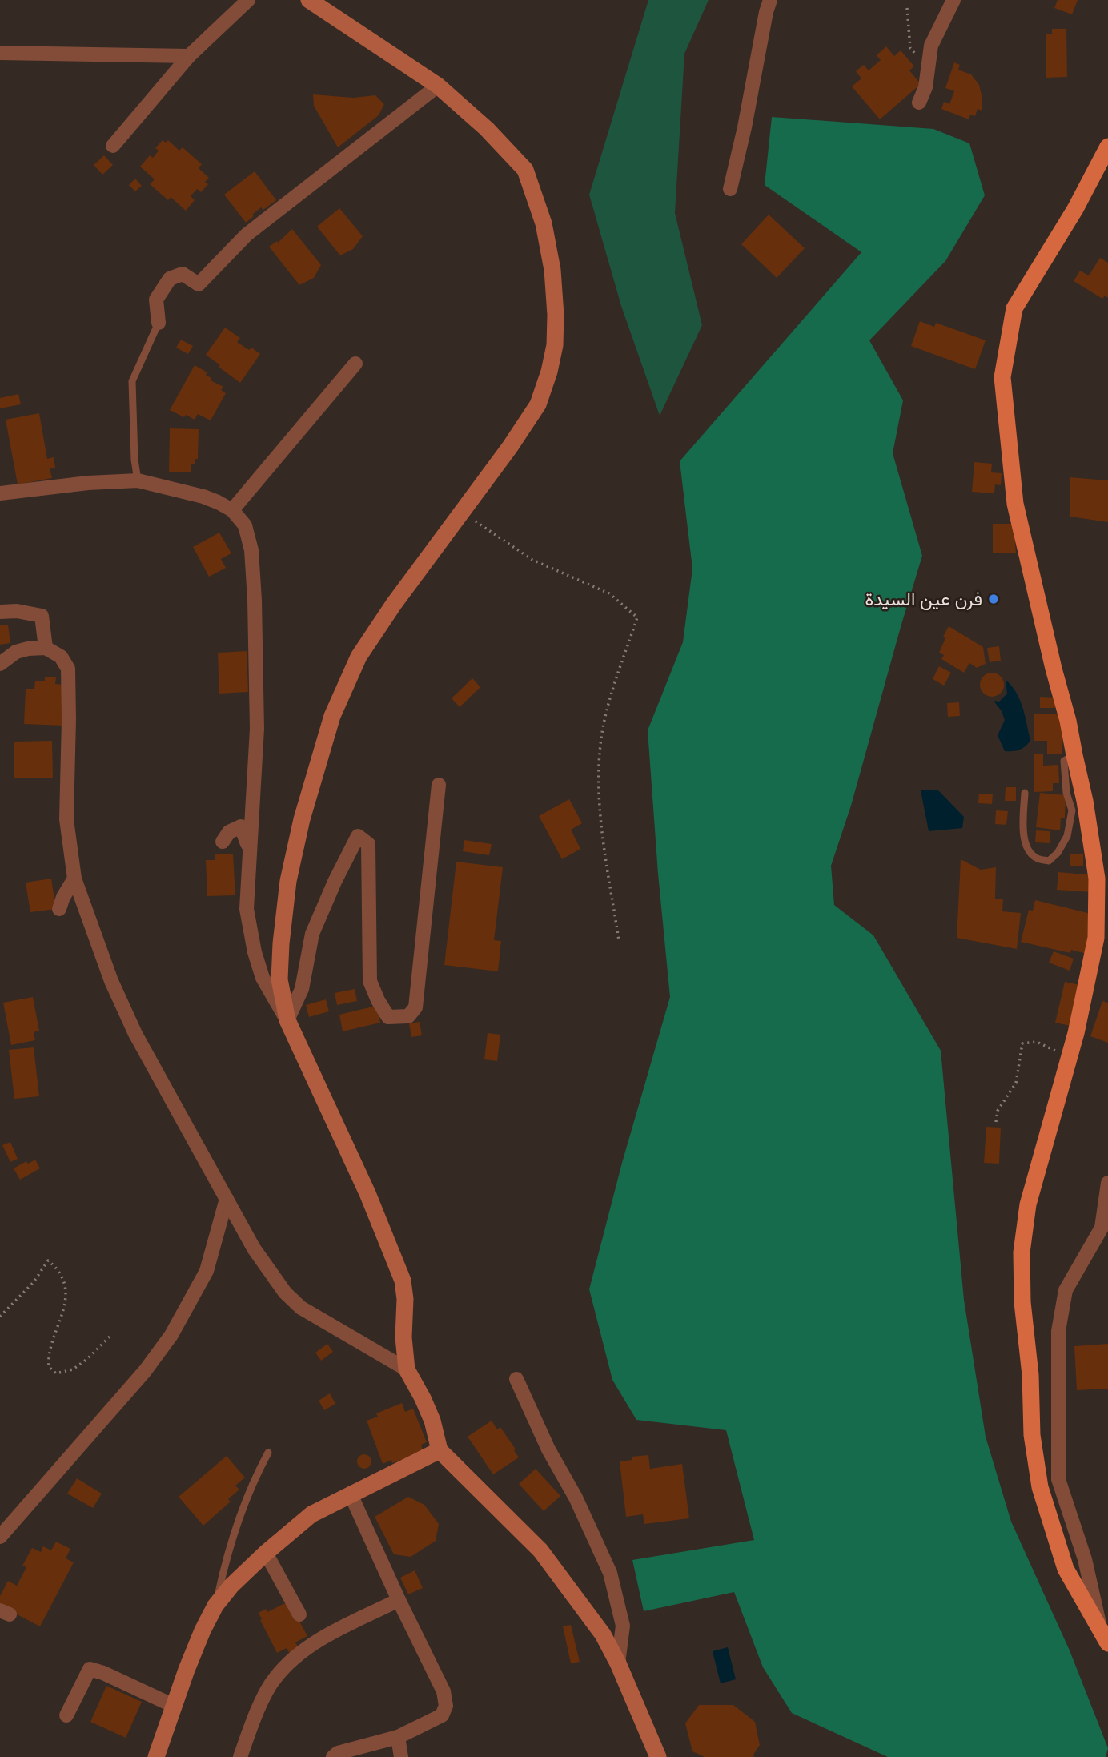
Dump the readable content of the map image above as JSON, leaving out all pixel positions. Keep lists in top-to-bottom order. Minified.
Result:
{"places":["فرن عين السيدة"]}
